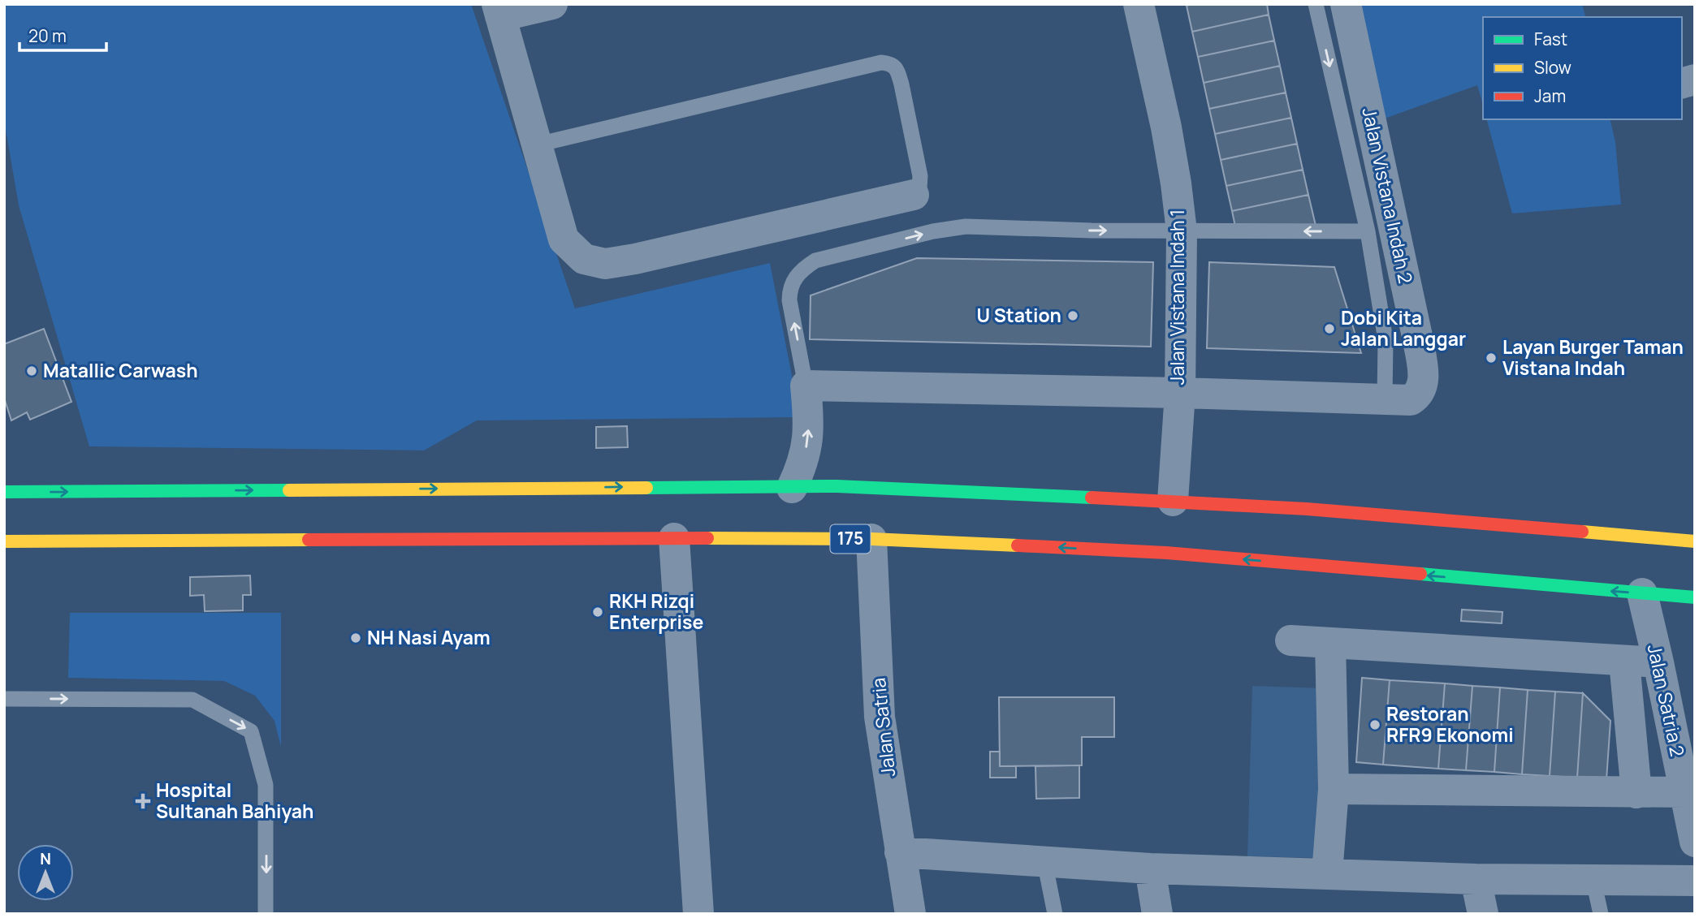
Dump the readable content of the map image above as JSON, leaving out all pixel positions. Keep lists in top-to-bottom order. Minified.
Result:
{"streets":{"highway":["175"],"street":["Jalan Vistana Indah 2","Jalan Vistana Indah 1","Jalan Satria 2","Jalan Satria"]},"crossings":[["175","Jalan Satria 2"],["175","Jalan Satria"]],"places":{"other":["U Station","Dobi Kita Jalan Langgar","Layan Burger Taman Vistana Indah","Matallic Carwash","RKH Rizqi Enterprise","NH Nasi Ayam","Restoran RFR9 Ekonomi"],"health":["Hospital Sultanah Bahiyah"]},"legend":["Fast","Slow","Jam"],"scale_bar":"20 m","north":"top"}
